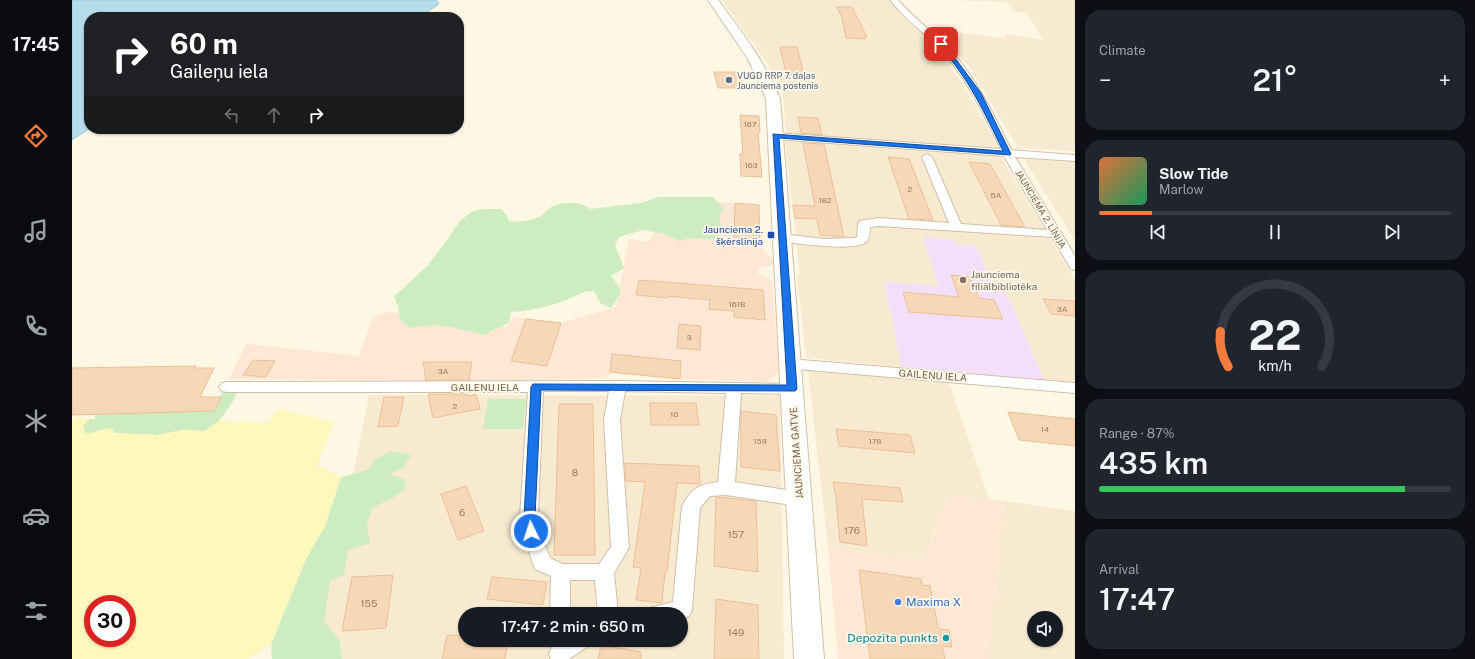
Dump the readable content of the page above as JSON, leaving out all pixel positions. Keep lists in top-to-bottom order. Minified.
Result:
{"streets":{"main road":["JAUNCIEMA GATVE"],"street":["JAUNCIEMA 2. LĪNIJA","GAILEŅU IELA"]},"crossings":[["GAILEŅU IELA","JAUNCIEMA GATVE"]],"places":{"other":["VUGD RRP 7. daļas Jaunciema postenis","Jaunciema filiālbibliotēka","Maxima X","Depozīta punkts"],"transit":["Jaunciema 2. šķērslīnija"]},"house_numbers":["167","163","2","5A","182","161B","3A","3","3A","2","10","14","159","178","8","6","176","157","155","149"],"page":{"tabs":"17:45","tile":["Climate",["Range · 87%","435 km"],["Arrival","17:47"]],"turn":["60 m","Gaileņu iela"],"heat":["−","21°","+"],"song":["Slow Tide","Marlow"],"limit":"30","trip":"17:47 · 2 min · 650 m","gauge":["22","km/h"]}}
